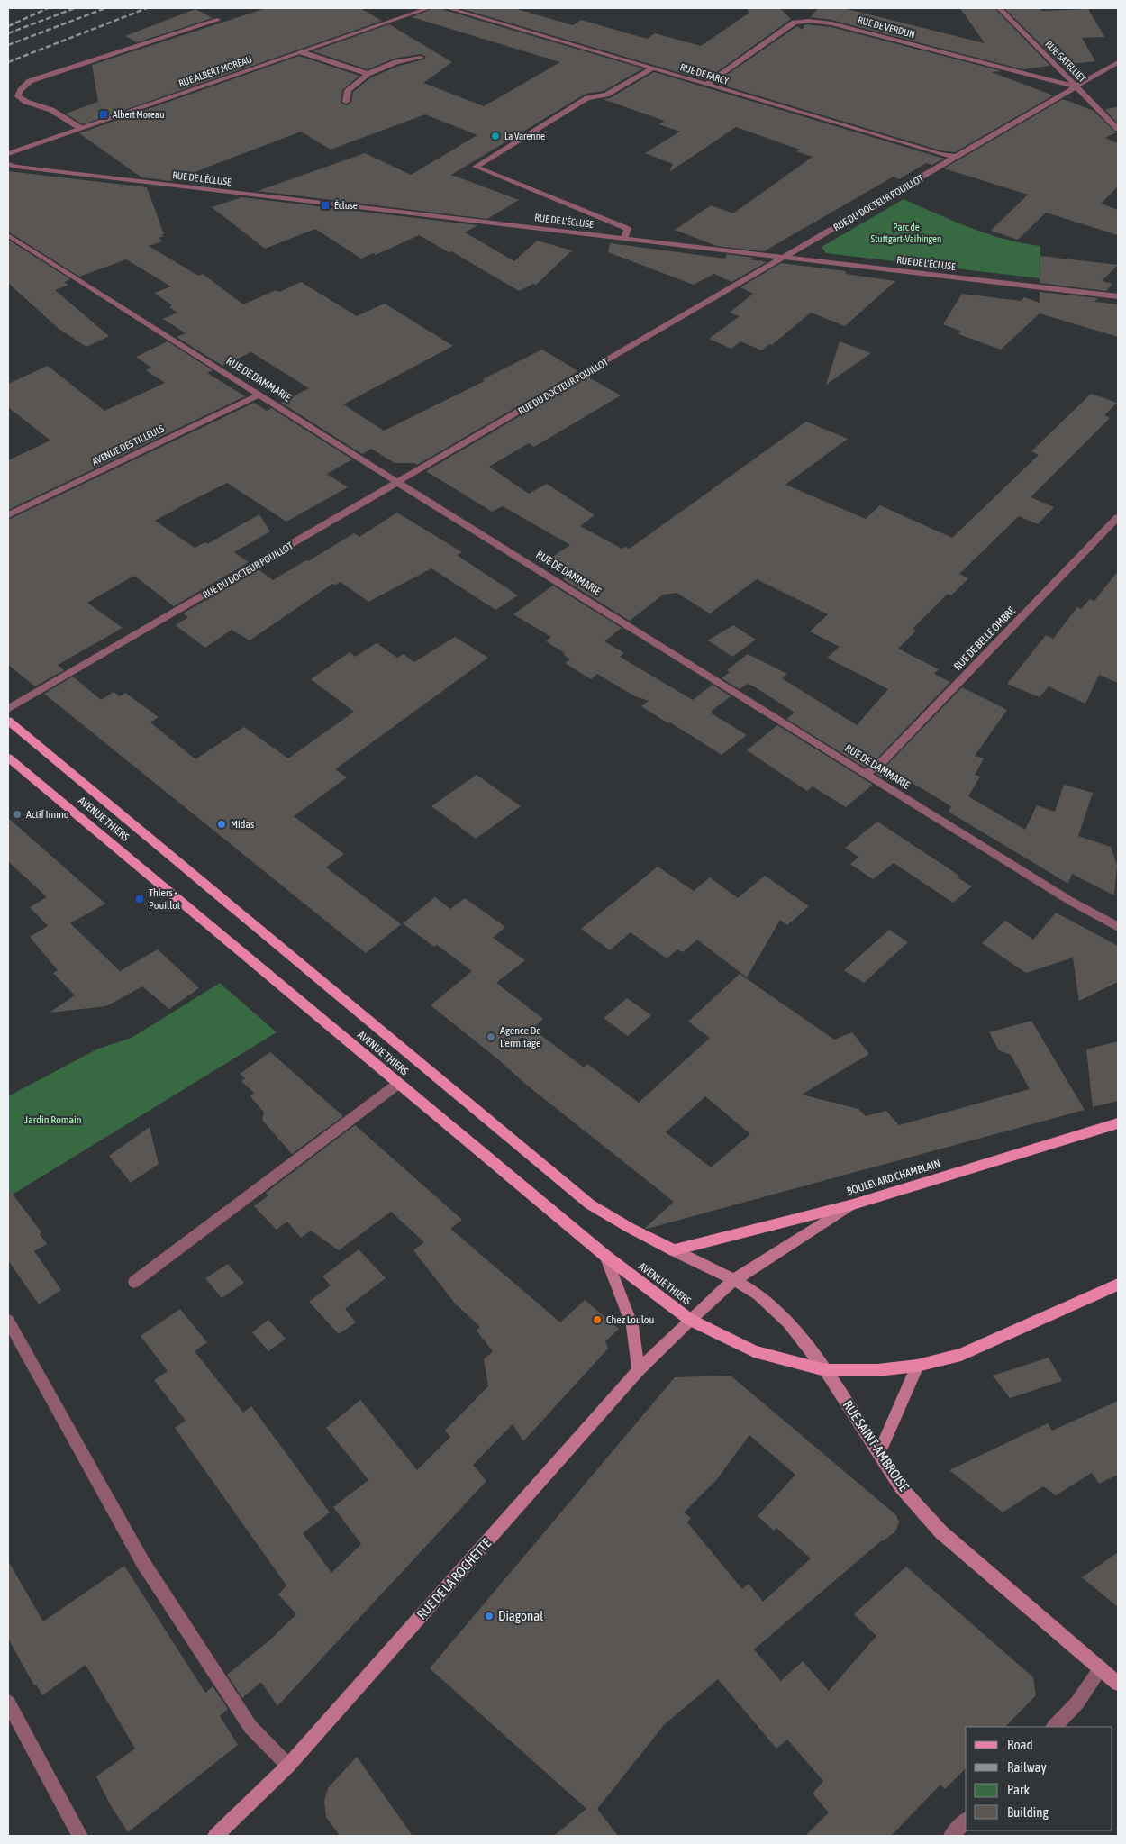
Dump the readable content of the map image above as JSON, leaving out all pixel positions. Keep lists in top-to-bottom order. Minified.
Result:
{"streets":{"main road":["AVENUE THIERS","BOULEVARD CHAMBLAIN","RUE SAINT-AMBROISE","RUE DE LA ROCHETTE"],"street":["RUE DE VERDUN","RUE GATELLIET","RUE ALBERT MOREAU","RUE DE FARCY","RUE DE L'ÉCLUSE","RUE DU DOCTEUR POUILLOT","RUE DE DAMMARIE","AVENUE DES TILLEULS","RUE DE BELLE OMBRE"]},"crossings":[["RUE DE VERDUN","RUE GATELLIET"],["RUE DE VERDUN","RUE DE FARCY"],["RUE DE VERDUN","RUE DU DOCTEUR POUILLOT"],["RUE GATELLIET","RUE DU DOCTEUR POUILLOT"],["RUE DE FARCY","RUE DU DOCTEUR POUILLOT"],["RUE DE L'ÉCLUSE","RUE DU DOCTEUR POUILLOT"],["RUE DU DOCTEUR POUILLOT","RUE DE DAMMARIE"],["RUE DE DAMMARIE","AVENUE DES TILLEULS"],["RUE DE DAMMARIE","RUE DE BELLE OMBRE"],["AVENUE THIERS","BOULEVARD CHAMBLAIN"],["AVENUE THIERS","RUE SAINT-AMBROISE"],["AVENUE THIERS","RUE DE LA ROCHETTE"],["BOULEVARD CHAMBLAIN","RUE SAINT-AMBROISE"],["BOULEVARD CHAMBLAIN","RUE DE LA ROCHETTE"],["RUE SAINT-AMBROISE","RUE DE LA ROCHETTE"]],"parks":["Parc de Stuttgart-Vaihingen","Jardin Romain"],"places":{"transit":["Albert Moreau","Écluse","Thiers - Pouillot"],"other":["La Varenne","Actif Immo","Midas","Agence De L'ermitage","Chez Loulou","Diagonal"]},"legend":["Road","Railway","Park","Building"]}
